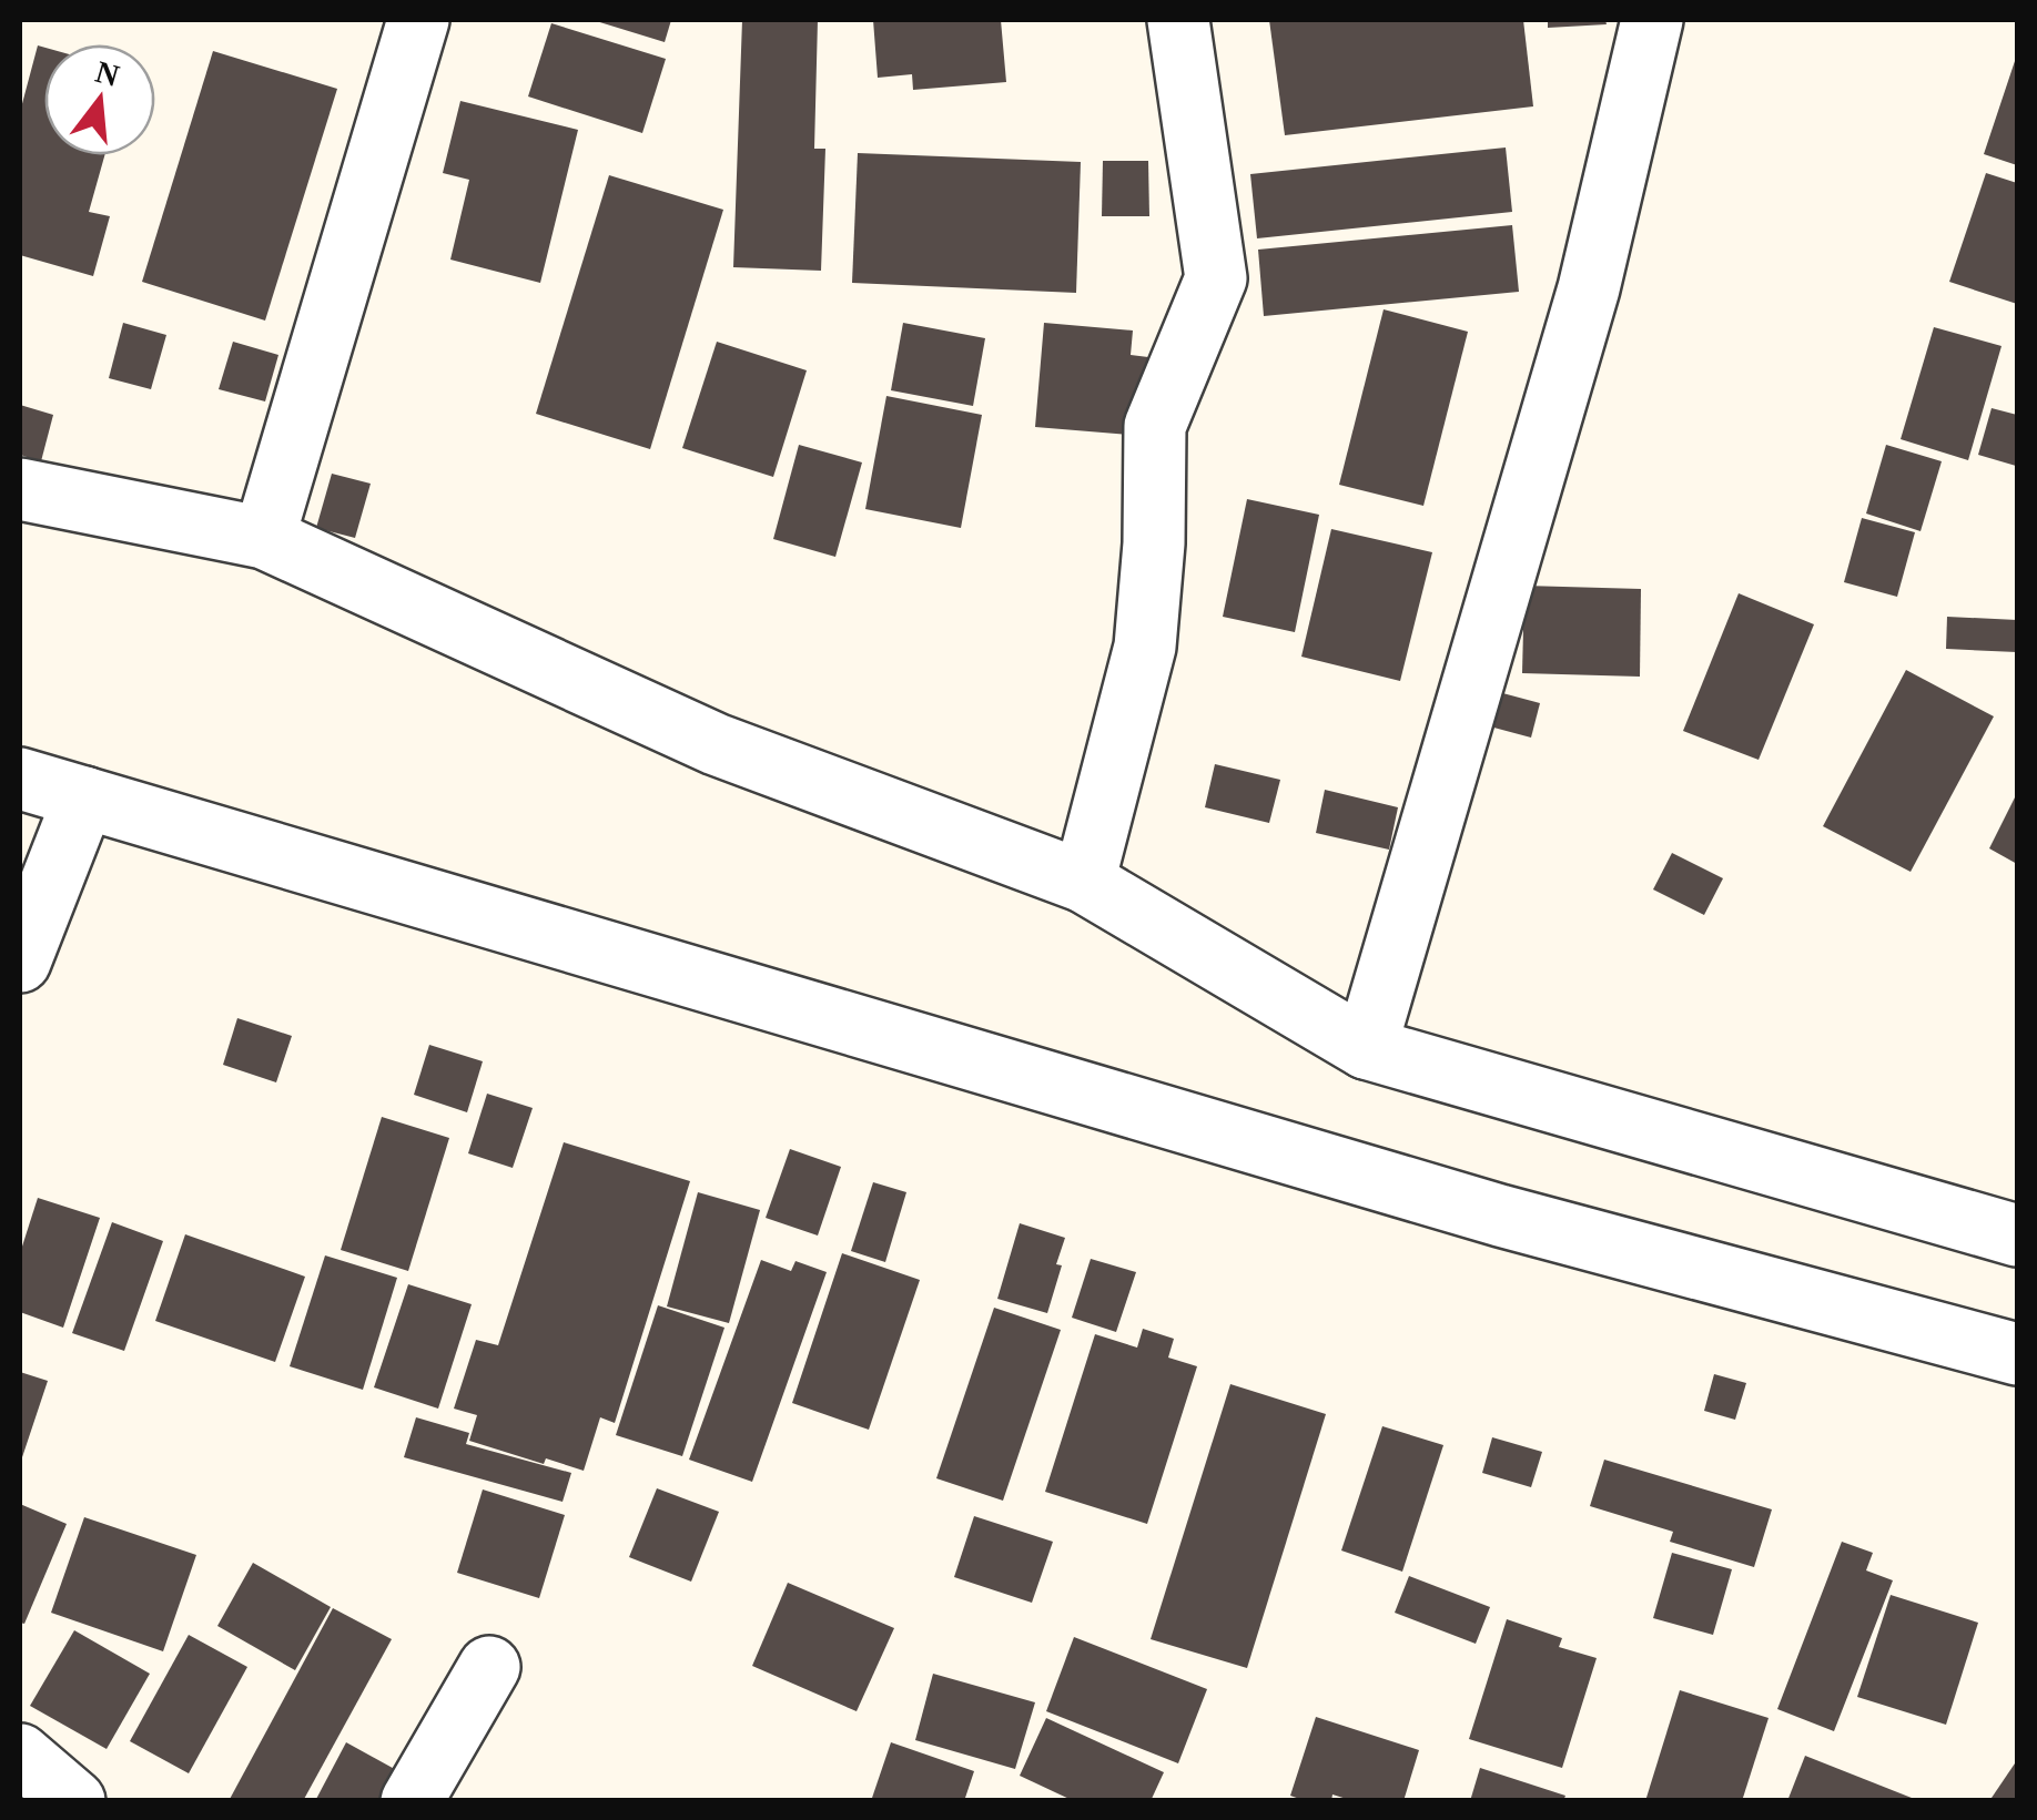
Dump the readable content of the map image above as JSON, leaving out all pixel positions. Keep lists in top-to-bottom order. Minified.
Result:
{"north":"top"}
